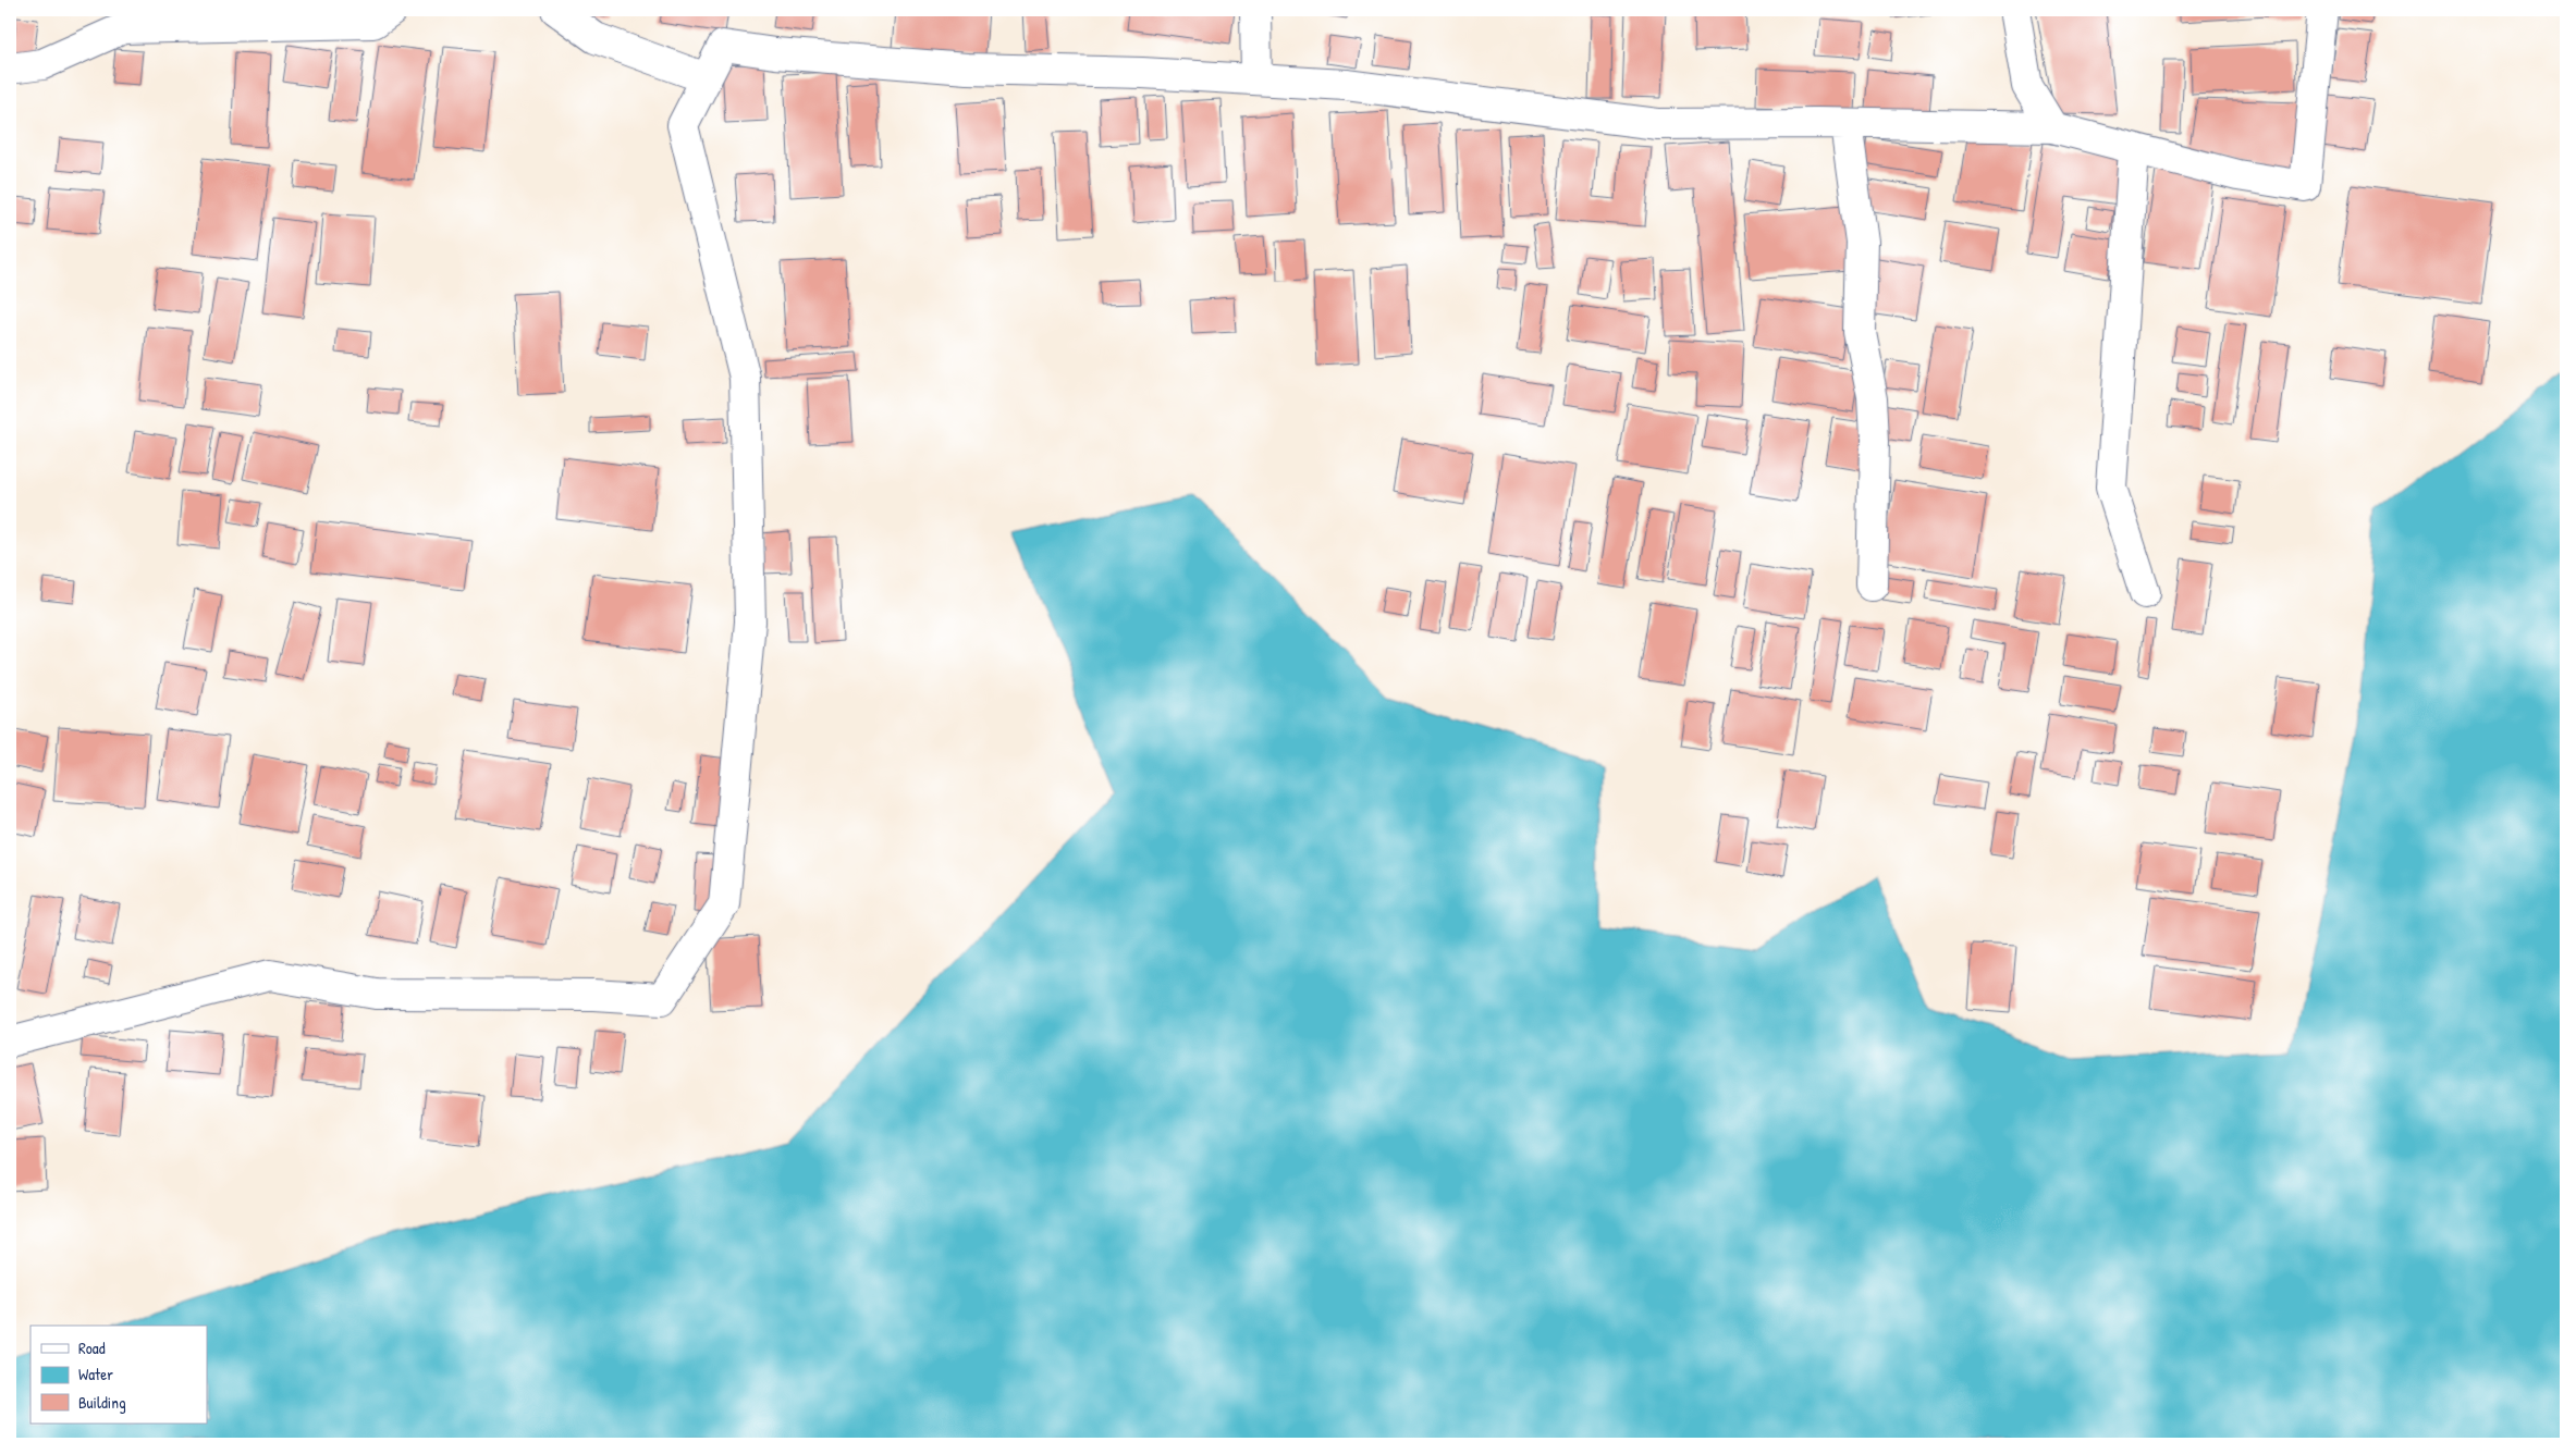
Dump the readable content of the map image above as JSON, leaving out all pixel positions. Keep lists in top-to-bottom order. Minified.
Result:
{"legend":["Road","Water","Building"]}
